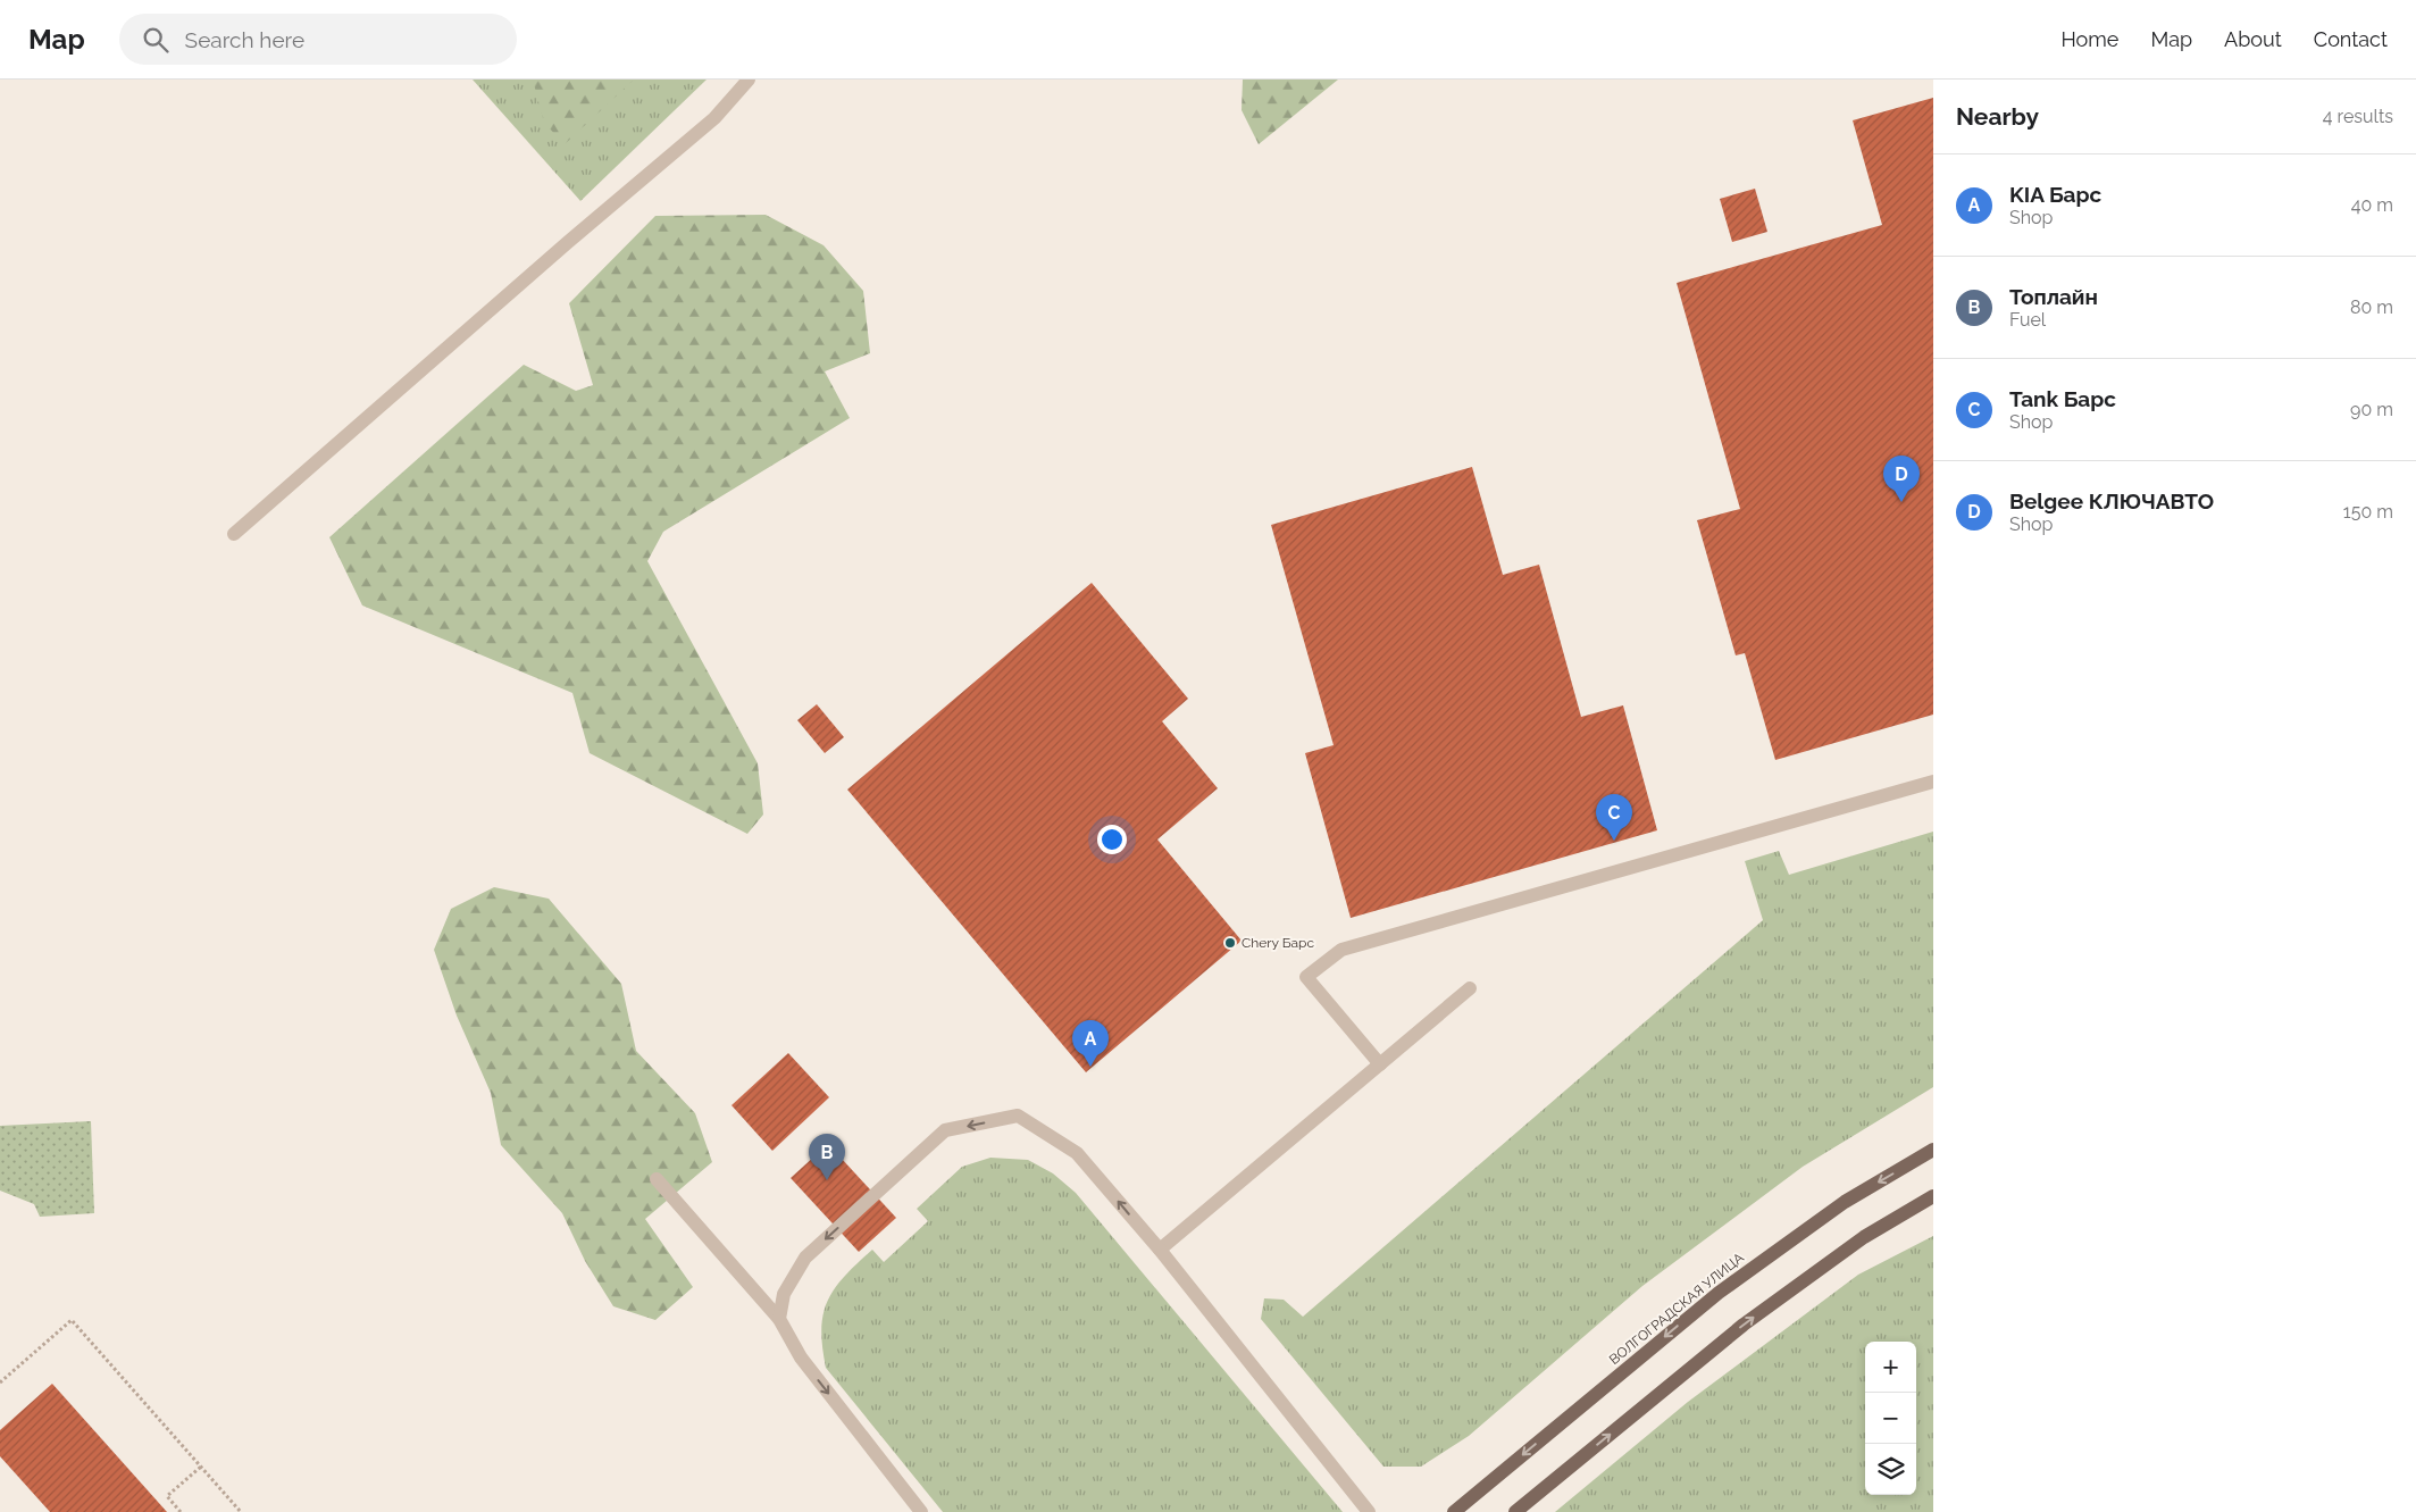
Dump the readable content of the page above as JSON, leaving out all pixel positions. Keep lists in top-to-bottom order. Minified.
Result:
{"streets":{"main road":["ВОЛГОГРАДСКАЯ УЛИЦА"]},"places":["Chery Барс"],"page":{"header":"Map","search":"Search here","nav":["Home","Map","About","Contact"],"heading":["Nearby","4 results"],"list":[{"mark":"A","name":"KIA Барс","note":"Shop","value":"40 m"},{"mark":"B","name":"Топлайн","note":"Fuel","value":"80 m"},{"mark":"C","name":"Tank Барс","note":"Shop","value":"90 m"},{"mark":"D","name":"Belgee КЛЮЧАВТО","note":"Shop","value":"150 m"}],"pins":["D","C","A","B"],"map_buttons":["+","−"]}}
